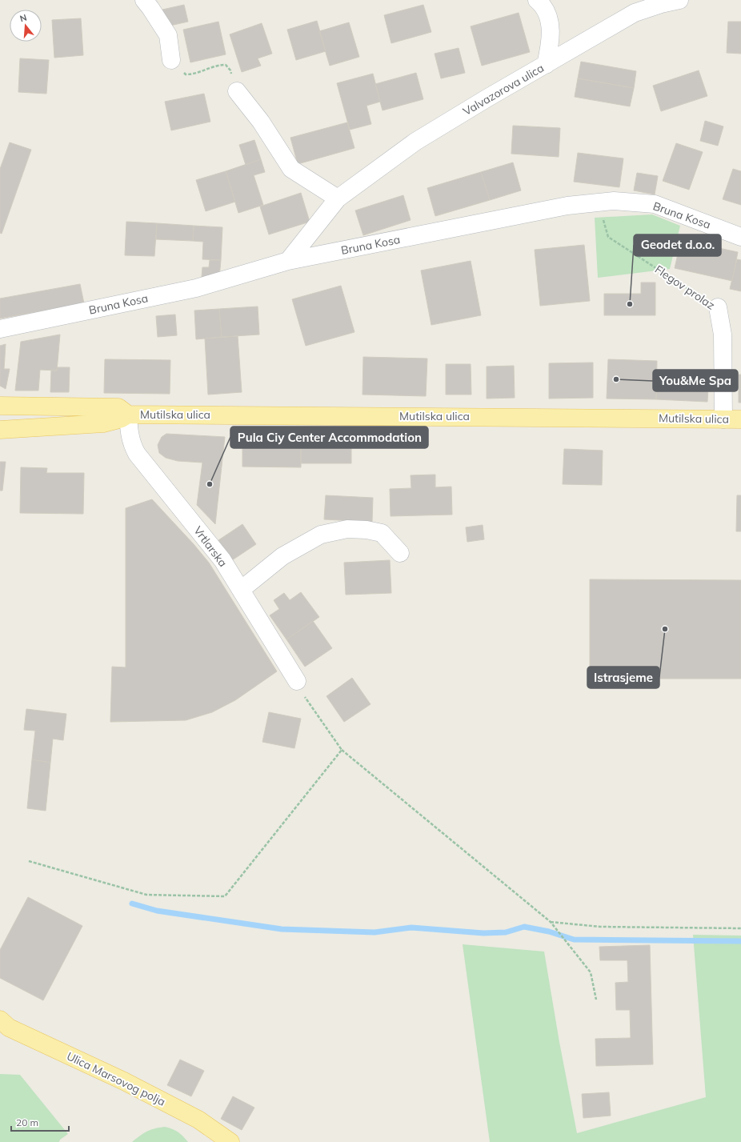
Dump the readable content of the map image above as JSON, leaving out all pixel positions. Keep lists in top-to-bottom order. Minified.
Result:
{"streets":{"main road":["Mutilska ulica","Ulica Marsovog polja"],"street":["Valvazorova ulica","Bruna Kosa","Flegov prolaz","Vrtlarska"]},"crossings":[["Valvazorova ulica","Bruna Kosa"],["Flegov prolaz","Mutilska ulica"],["Mutilska ulica","Vrtlarska"]],"places":["Geodet d.o.o.","You&Me Spa","Pula Ciy Center Accommodation","Istrasjeme"],"scale_bar":"20 m","north":"top"}
